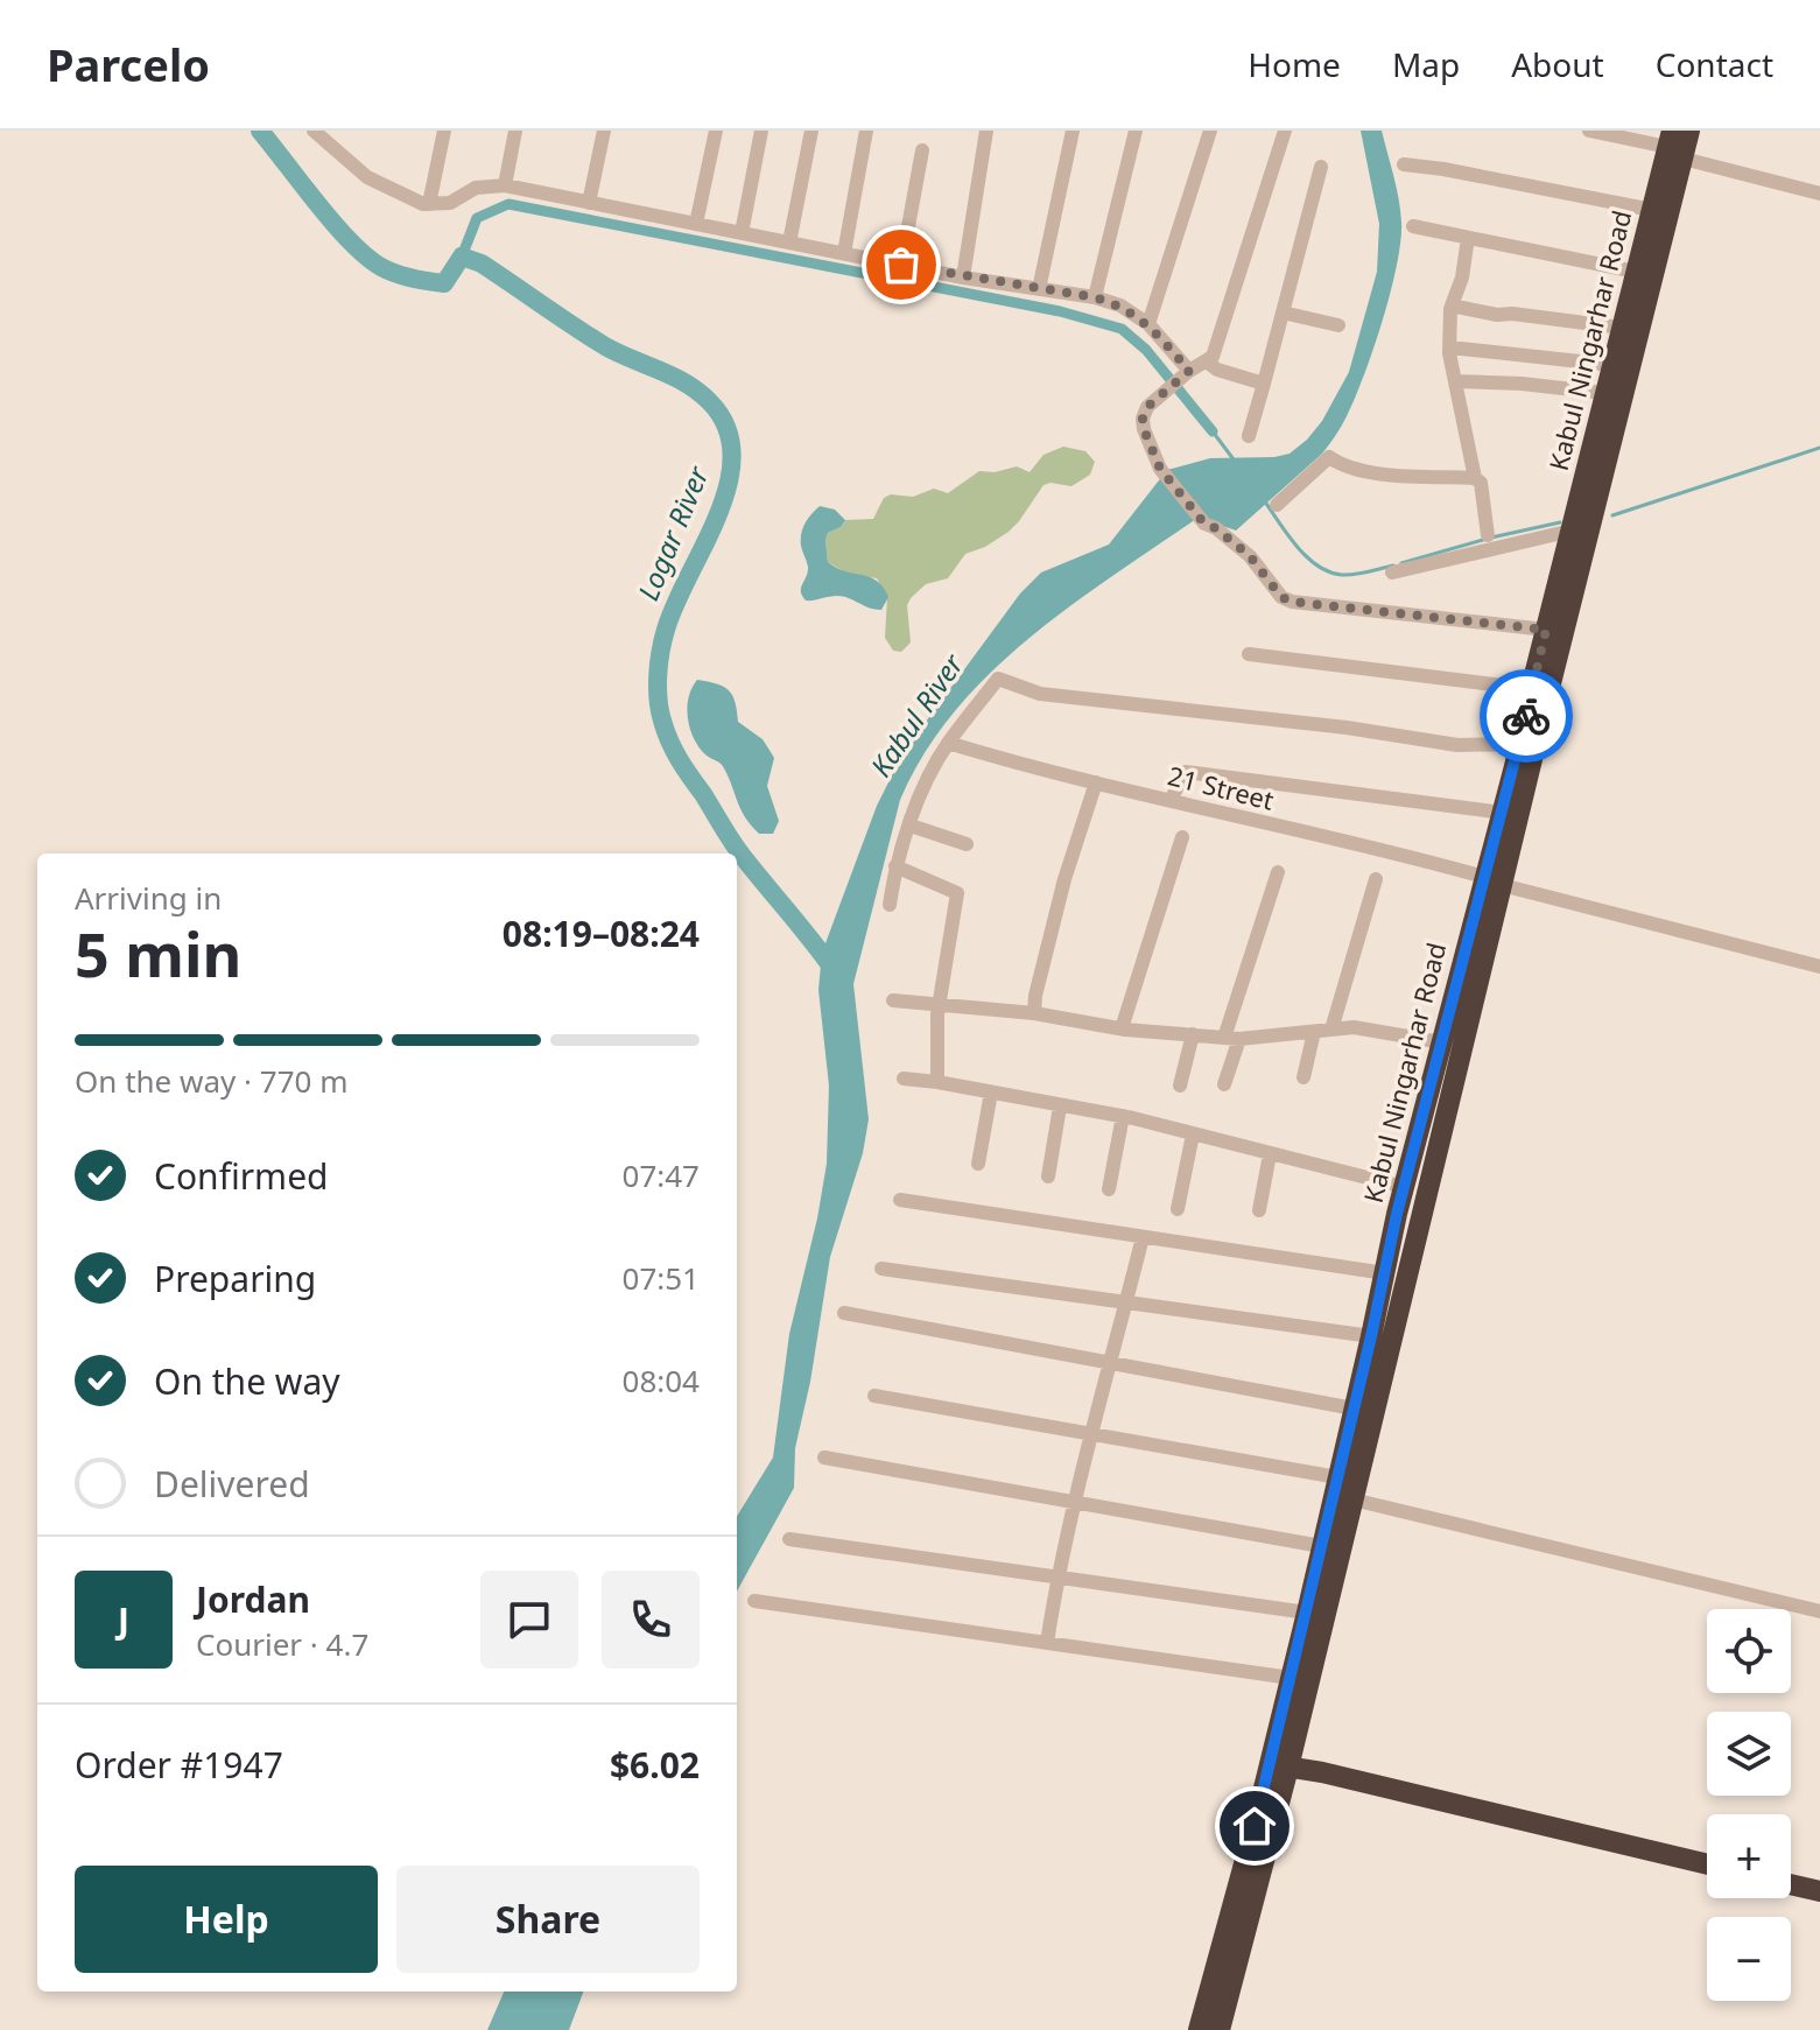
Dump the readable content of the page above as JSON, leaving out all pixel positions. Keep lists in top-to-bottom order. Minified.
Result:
{"streets":{"highway":["Kabul Ningarhar Road"],"street":["21 Street"]},"crossings":[["Kabul Ningarhar Road","21 Street"]],"water":["Logar River","Kabul River"],"page":{"header":"Parcelo","nav":["Home","Map","About","Contact"],"heading":["5 min","Arriving in","08:19–08:24"],"panel":["Jordan","Courier · 4.7","Order #1947","$6.02"],"bar":"On the way · 770 m","list":[["Confirmed","07:47"],["Preparing","07:51"],["On the way","08:04"],"Delivered"],"round":"J","map_buttons":["+","−"],"buttons":["Help","Share"]}}
